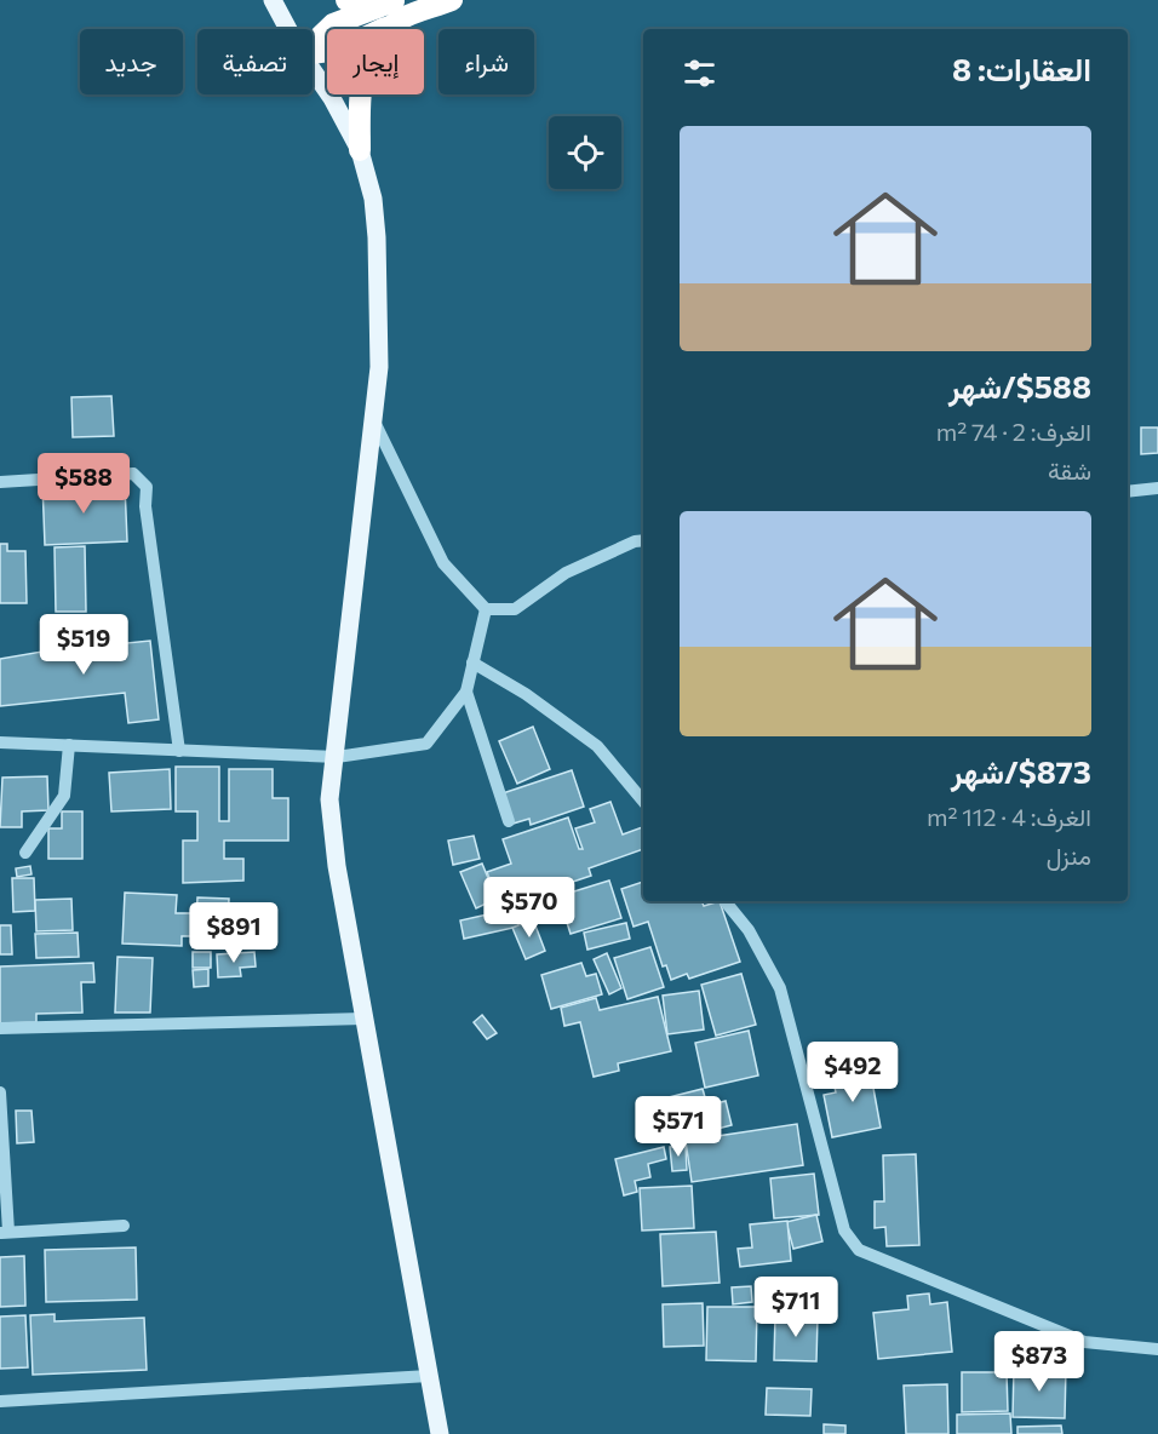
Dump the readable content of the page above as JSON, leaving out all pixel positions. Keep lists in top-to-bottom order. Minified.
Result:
{"page":{"chip":["شراء","إيجار","تصفية","جديد"],"heading":"العقارات: 8","list":[{"name":"$588/شهر","note":"الغرف: 2 · 74 m² · شقة"},{"name":"$873/شهر","note":"الغرف: 4 · 112 m² · منزل"}],"price":["$588","$519","$570","$891","$492","$571","$711","$873"]}}
